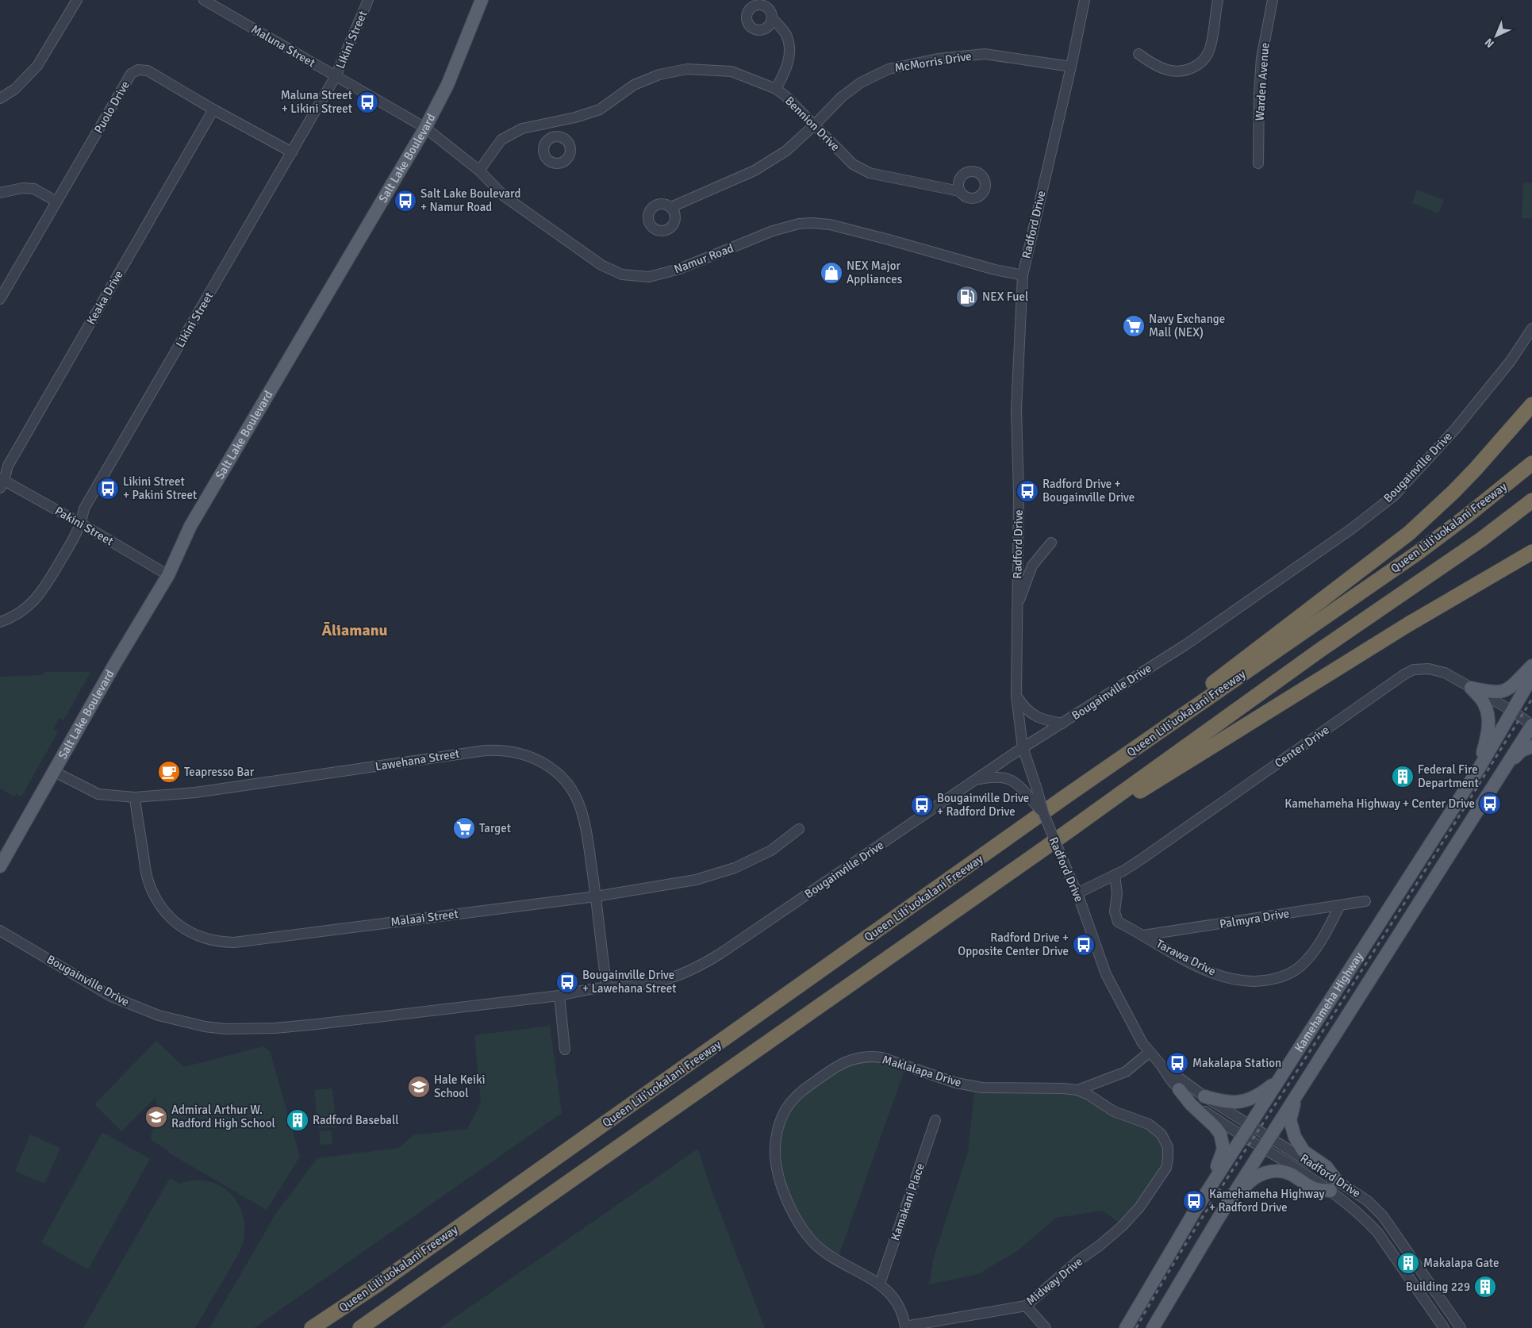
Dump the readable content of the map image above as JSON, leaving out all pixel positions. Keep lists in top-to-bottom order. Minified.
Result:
{"streets":{"highway":["Queen Liliʻuokalani Freeway"],"main road":["Salt Lake Boulevard","Kamehameha Highway"],"street":["Likini Street","Maluna Street","McMorris Drive","Warden Avenue","Puolo Drive","Bennion Drive","Radford Drive","Namur Road","Keaka Drive","Bougainville Drive","Pakini Street","Center Drive","Lawehana Street","Malaai Street","Palmyra Drive","Tarawa Drive","Maklalapa Drive","Kamakani Place","Midway Drive"]},"crossings":[["Likini Street","Maluna Street"],["Likini Street","Puolo Drive"],["Likini Street","Pakini Street"],["Maluna Street","Salt Lake Boulevard"],["Maluna Street","Namur Road"],["McMorris Drive","Bennion Drive"],["McMorris Drive","Radford Drive"],["Puolo Drive","Keaka Drive"],["Bennion Drive","Namur Road"],["Salt Lake Boulevard","Namur Road"],["Salt Lake Boulevard","Pakini Street"],["Salt Lake Boulevard","Lawehana Street"],["Radford Drive","Namur Road"],["Radford Drive","Bougainville Drive"],["Radford Drive","Center Drive"],["Radford Drive","Kamehameha Highway"],["Keaka Drive","Pakini Street"],["Bougainville Drive","Lawehana Street"],["Center Drive","Tarawa Drive"],["Center Drive","Kamehameha Highway"],["Lawehana Street","Malaai Street"],["Palmyra Drive","Tarawa Drive"],["Maklalapa Drive","Kamakani Place"],["Maklalapa Drive","Midway Drive"]],"districts":["Āliamanu"],"places":{"bus stop":["Maluna Street + Likini Street","Salt Lake Boulevard + Namur Road","Likini Street + Pakini Street","Radford Drive + Bougainville Drive","Kamehameha Highway + Center Drive","Bougainville Drive + Radford Drive","Radford Drive + Opposite Center Drive","Bougainville Drive + Lawehana Street","Makalapa Station","Kamehameha Highway + Radford Drive"],"shop":["NEX Major Appliances"],"fuel station":["NEX Fuel"],"supermarket":["Navy Exchange Mall (NEX)","Target"],"cafe":["Teapresso Bar"],"building":["Federal Fire Department","Radford Baseball","Makalapa Gate","Building 229"],"school or university":["Hale Keiki School","Admiral Arthur W. Radford High School"]},"north":"bottom left"}
